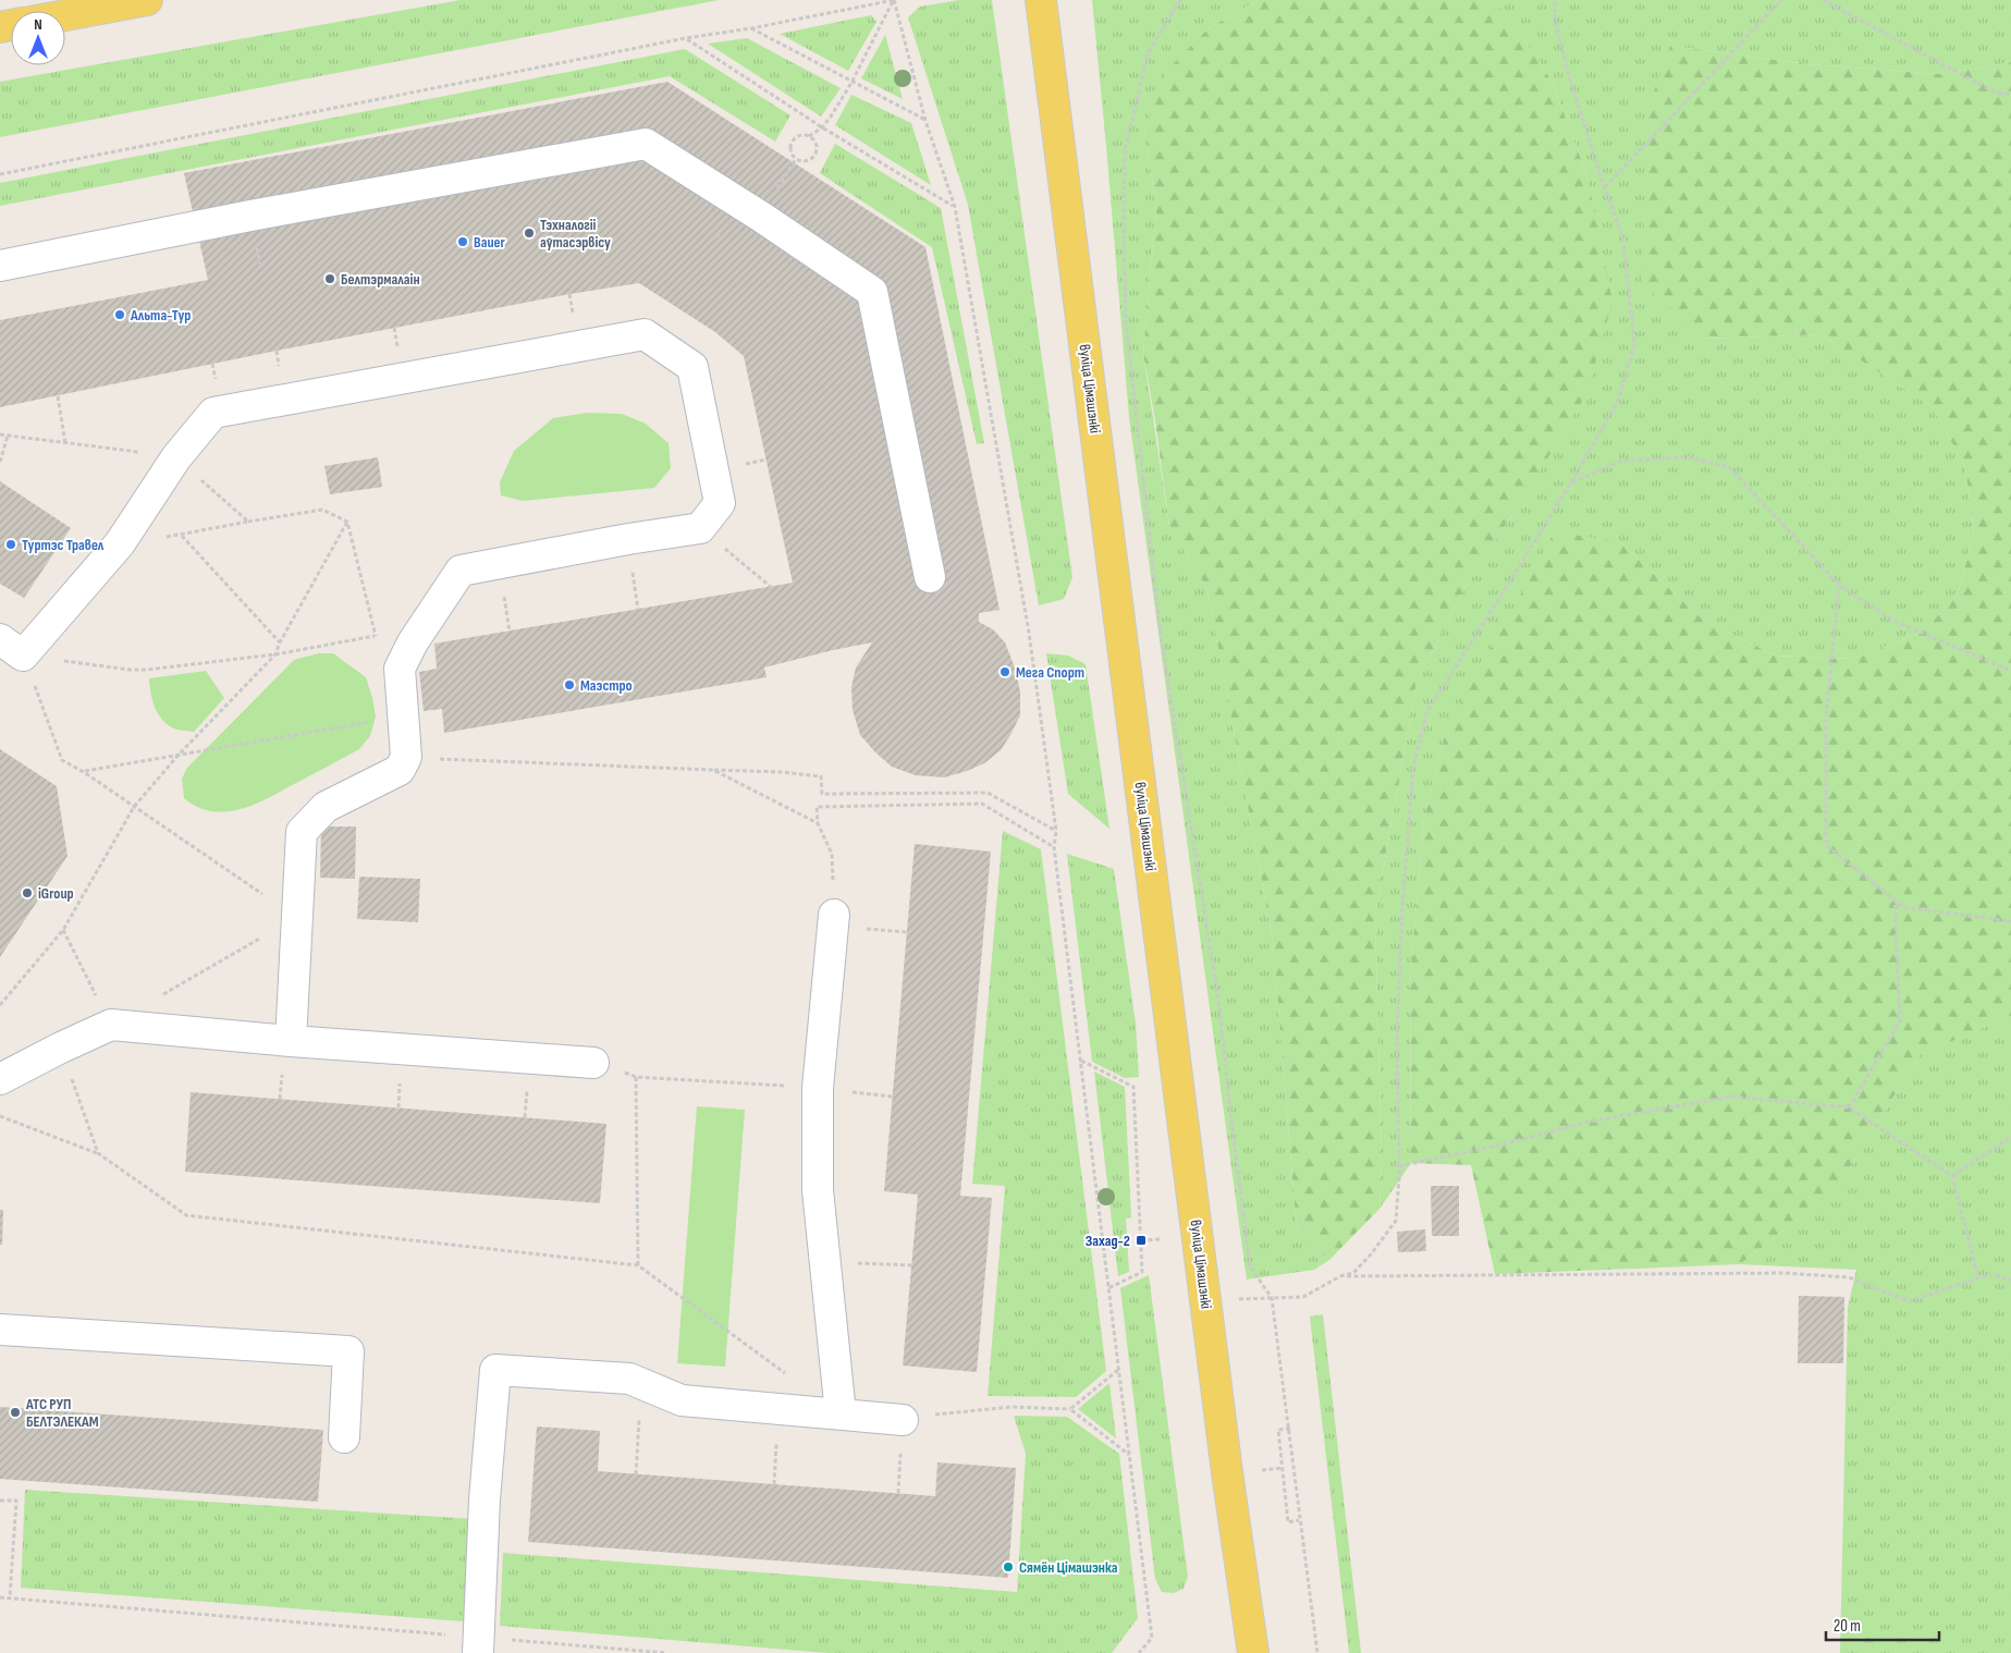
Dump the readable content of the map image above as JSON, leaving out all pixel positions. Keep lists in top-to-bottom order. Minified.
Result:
{"streets":{"main road":["вуліца Цімашэнкі"]},"places":{"other":["Тэхналогіі аўтасэрвісу","Bauer","Белтэрмалаін","Альта-Тур","Туртэс Травел","Мега Спорт","Маэстро","iGroup","АТС РУП БЕЛТЭЛЕКАМ","Сямён Цімашэнка"],"transit":["Захад-2"]},"scale_bar":"20 m","north":"top"}
